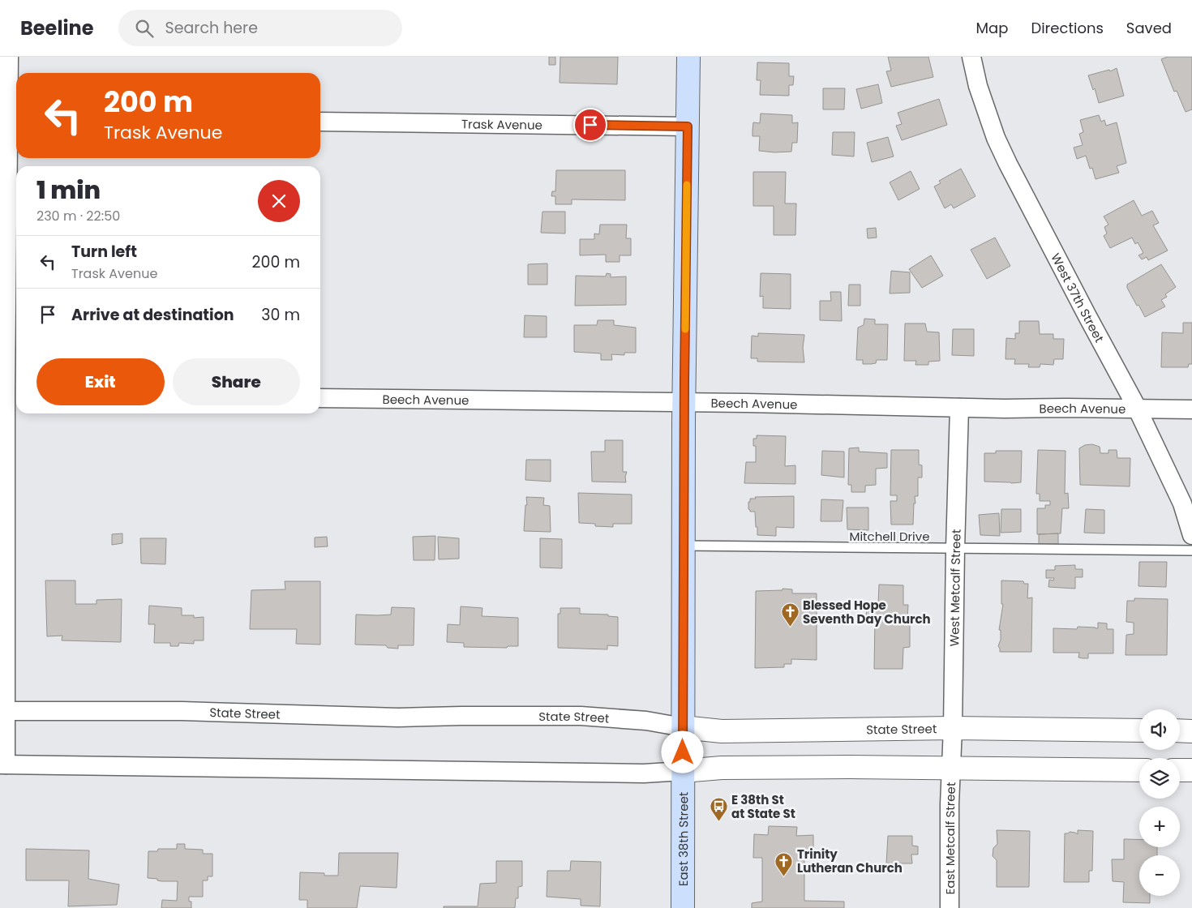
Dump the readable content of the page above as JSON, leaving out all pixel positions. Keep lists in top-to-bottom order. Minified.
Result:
{"streets":{"main road":["East 38th Street"],"street":["Trask Avenue","West 37th Street","Beech Avenue","West Metcalf Street","State Street","East Metcalf Street"],"lane":["Mitchell Drive"]},"crossings":[["Trask Avenue","East 38th Street"],["West 37th Street","Beech Avenue"],["Beech Avenue","West Metcalf Street"],["Beech Avenue","East 38th Street"],["Mitchell Drive","West Metcalf Street"],["Mitchell Drive","East 38th Street"],["West Metcalf Street","State Street"],["West Metcalf Street","East Metcalf Street"],["State Street","East 38th Street"]],"places":{"church":["Blessed Hope Seventh Day Church","Trinity Lutheran Church"],"bus stop":["E 38th St at State St"]},"page":{"header":"Beeline","search":"Search here","nav":["Map","Directions","Saved"],"turn":["200 m","Trask Avenue"],"heading":["1 min","230 m · 22:50"],"list":[{"name":"Turn left","note":"Trask Avenue","value":"200 m"},{"name":"Arrive at destination","value":"30 m"}],"buttons":["Exit","Share"],"map_buttons":["+","−"]}}
